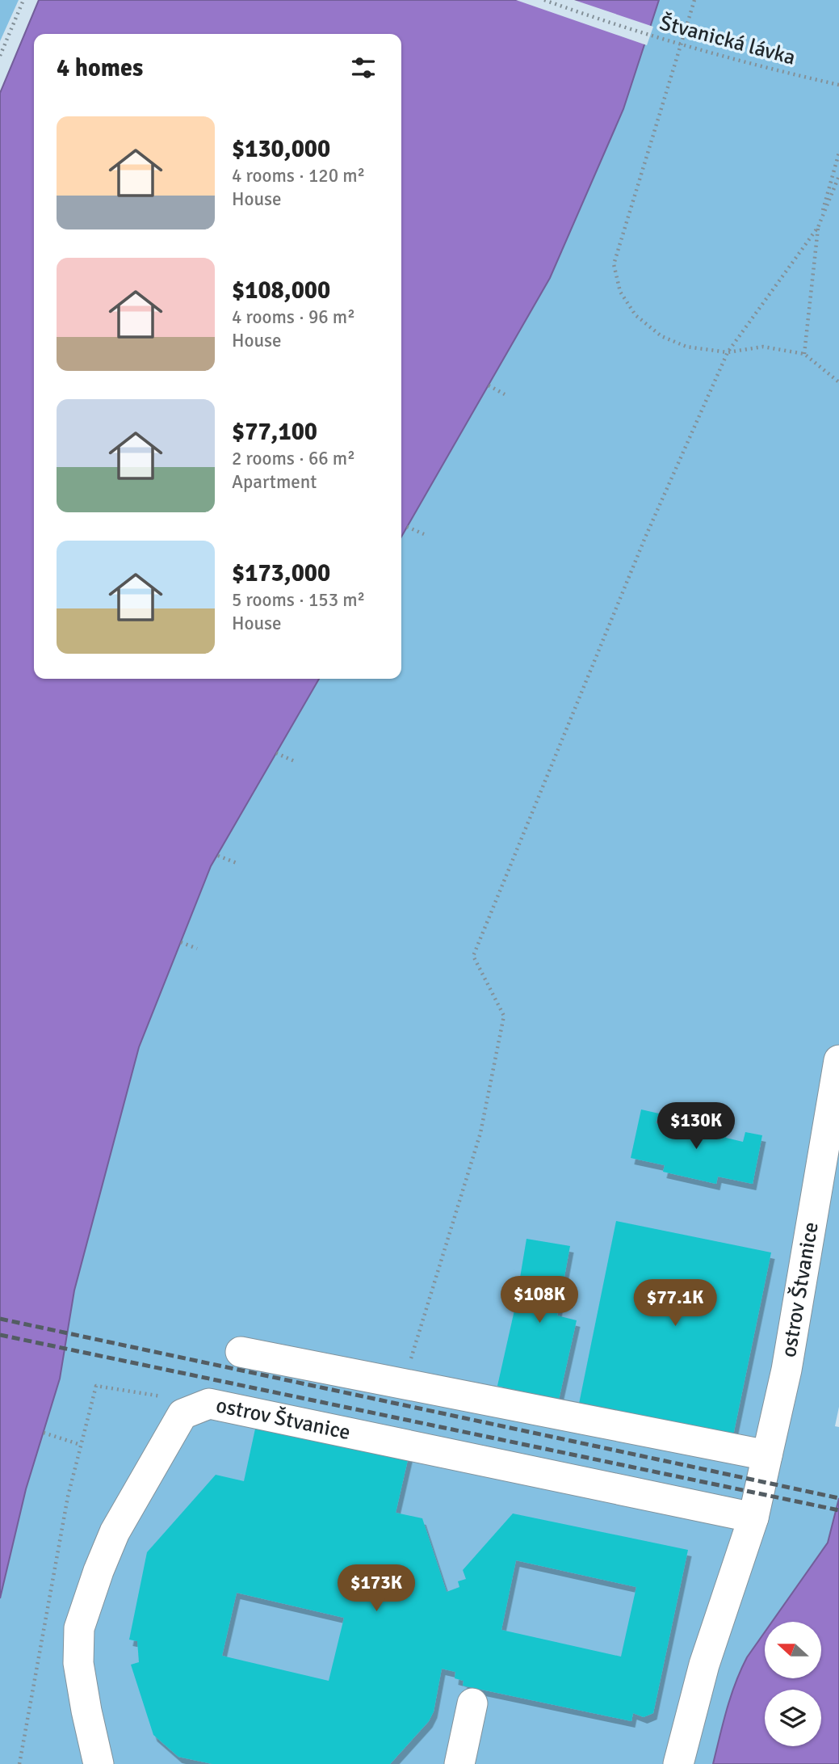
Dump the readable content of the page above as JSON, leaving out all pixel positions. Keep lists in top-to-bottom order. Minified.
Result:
{"streets":{"lane":["ostrov Štvanice"],"path":["Štvanická lávka"]},"north":"left","page":{"heading":"4 homes","list":[{"name":"$130,000","note":"4 rooms · 120 m² · House"},{"name":"$108,000","note":"4 rooms · 96 m² · House"},{"name":"$77,100","note":"2 rooms · 66 m² · Apartment"},{"name":"$173,000","note":"5 rooms · 153 m² · House"}],"price":["$130K","$108K","$77.1K","$173K"]}}
